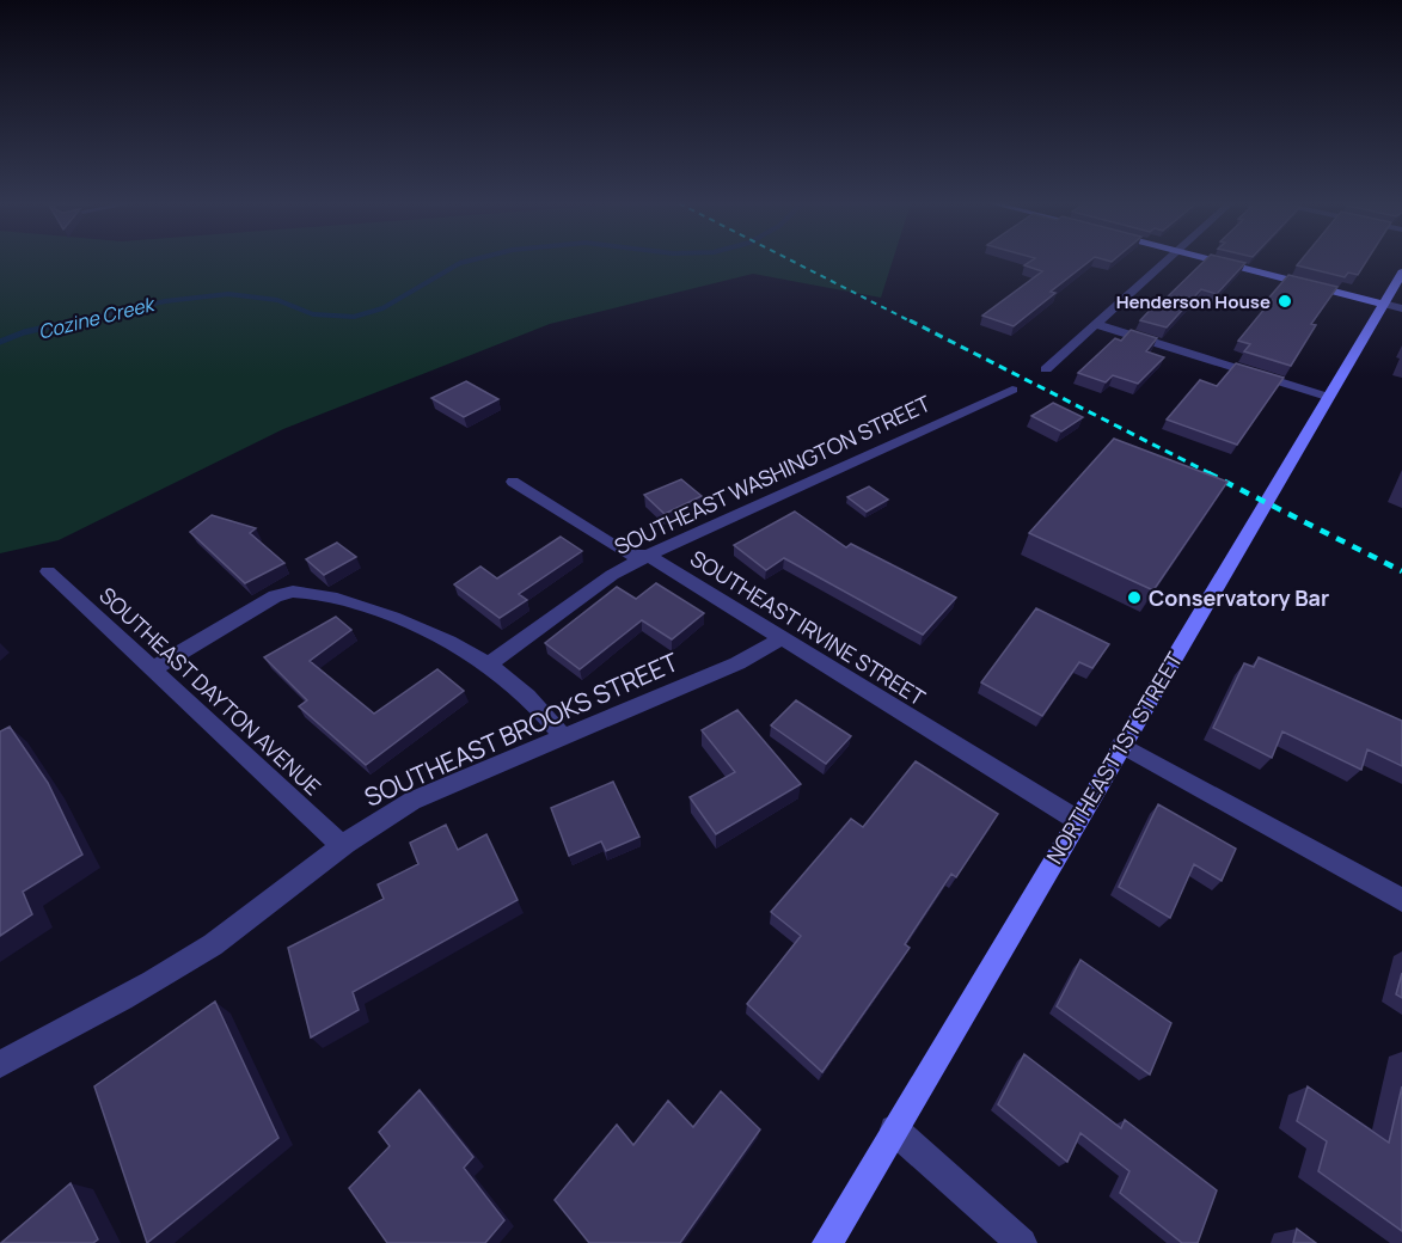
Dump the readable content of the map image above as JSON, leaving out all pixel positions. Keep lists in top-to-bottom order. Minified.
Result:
{"streets":{"street":["SOUTHEAST WASHINGTON STREET","SOUTHEAST IRVINE STREET","SOUTHEAST DAYTON AVENUE","SOUTHEAST BROOKS STREET","NORTHEAST 1ST STREET"]},"crossings":[["SOUTHEAST WASHINGTON STREET","SOUTHEAST IRVINE STREET"],["SOUTHEAST IRVINE STREET","SOUTHEAST BROOKS STREET"],["SOUTHEAST IRVINE STREET","NORTHEAST 1ST STREET"],["SOUTHEAST DAYTON AVENUE","SOUTHEAST BROOKS STREET"]],"water":["Cozine Creek"],"places":["Henderson House","Conservatory Bar"]}
